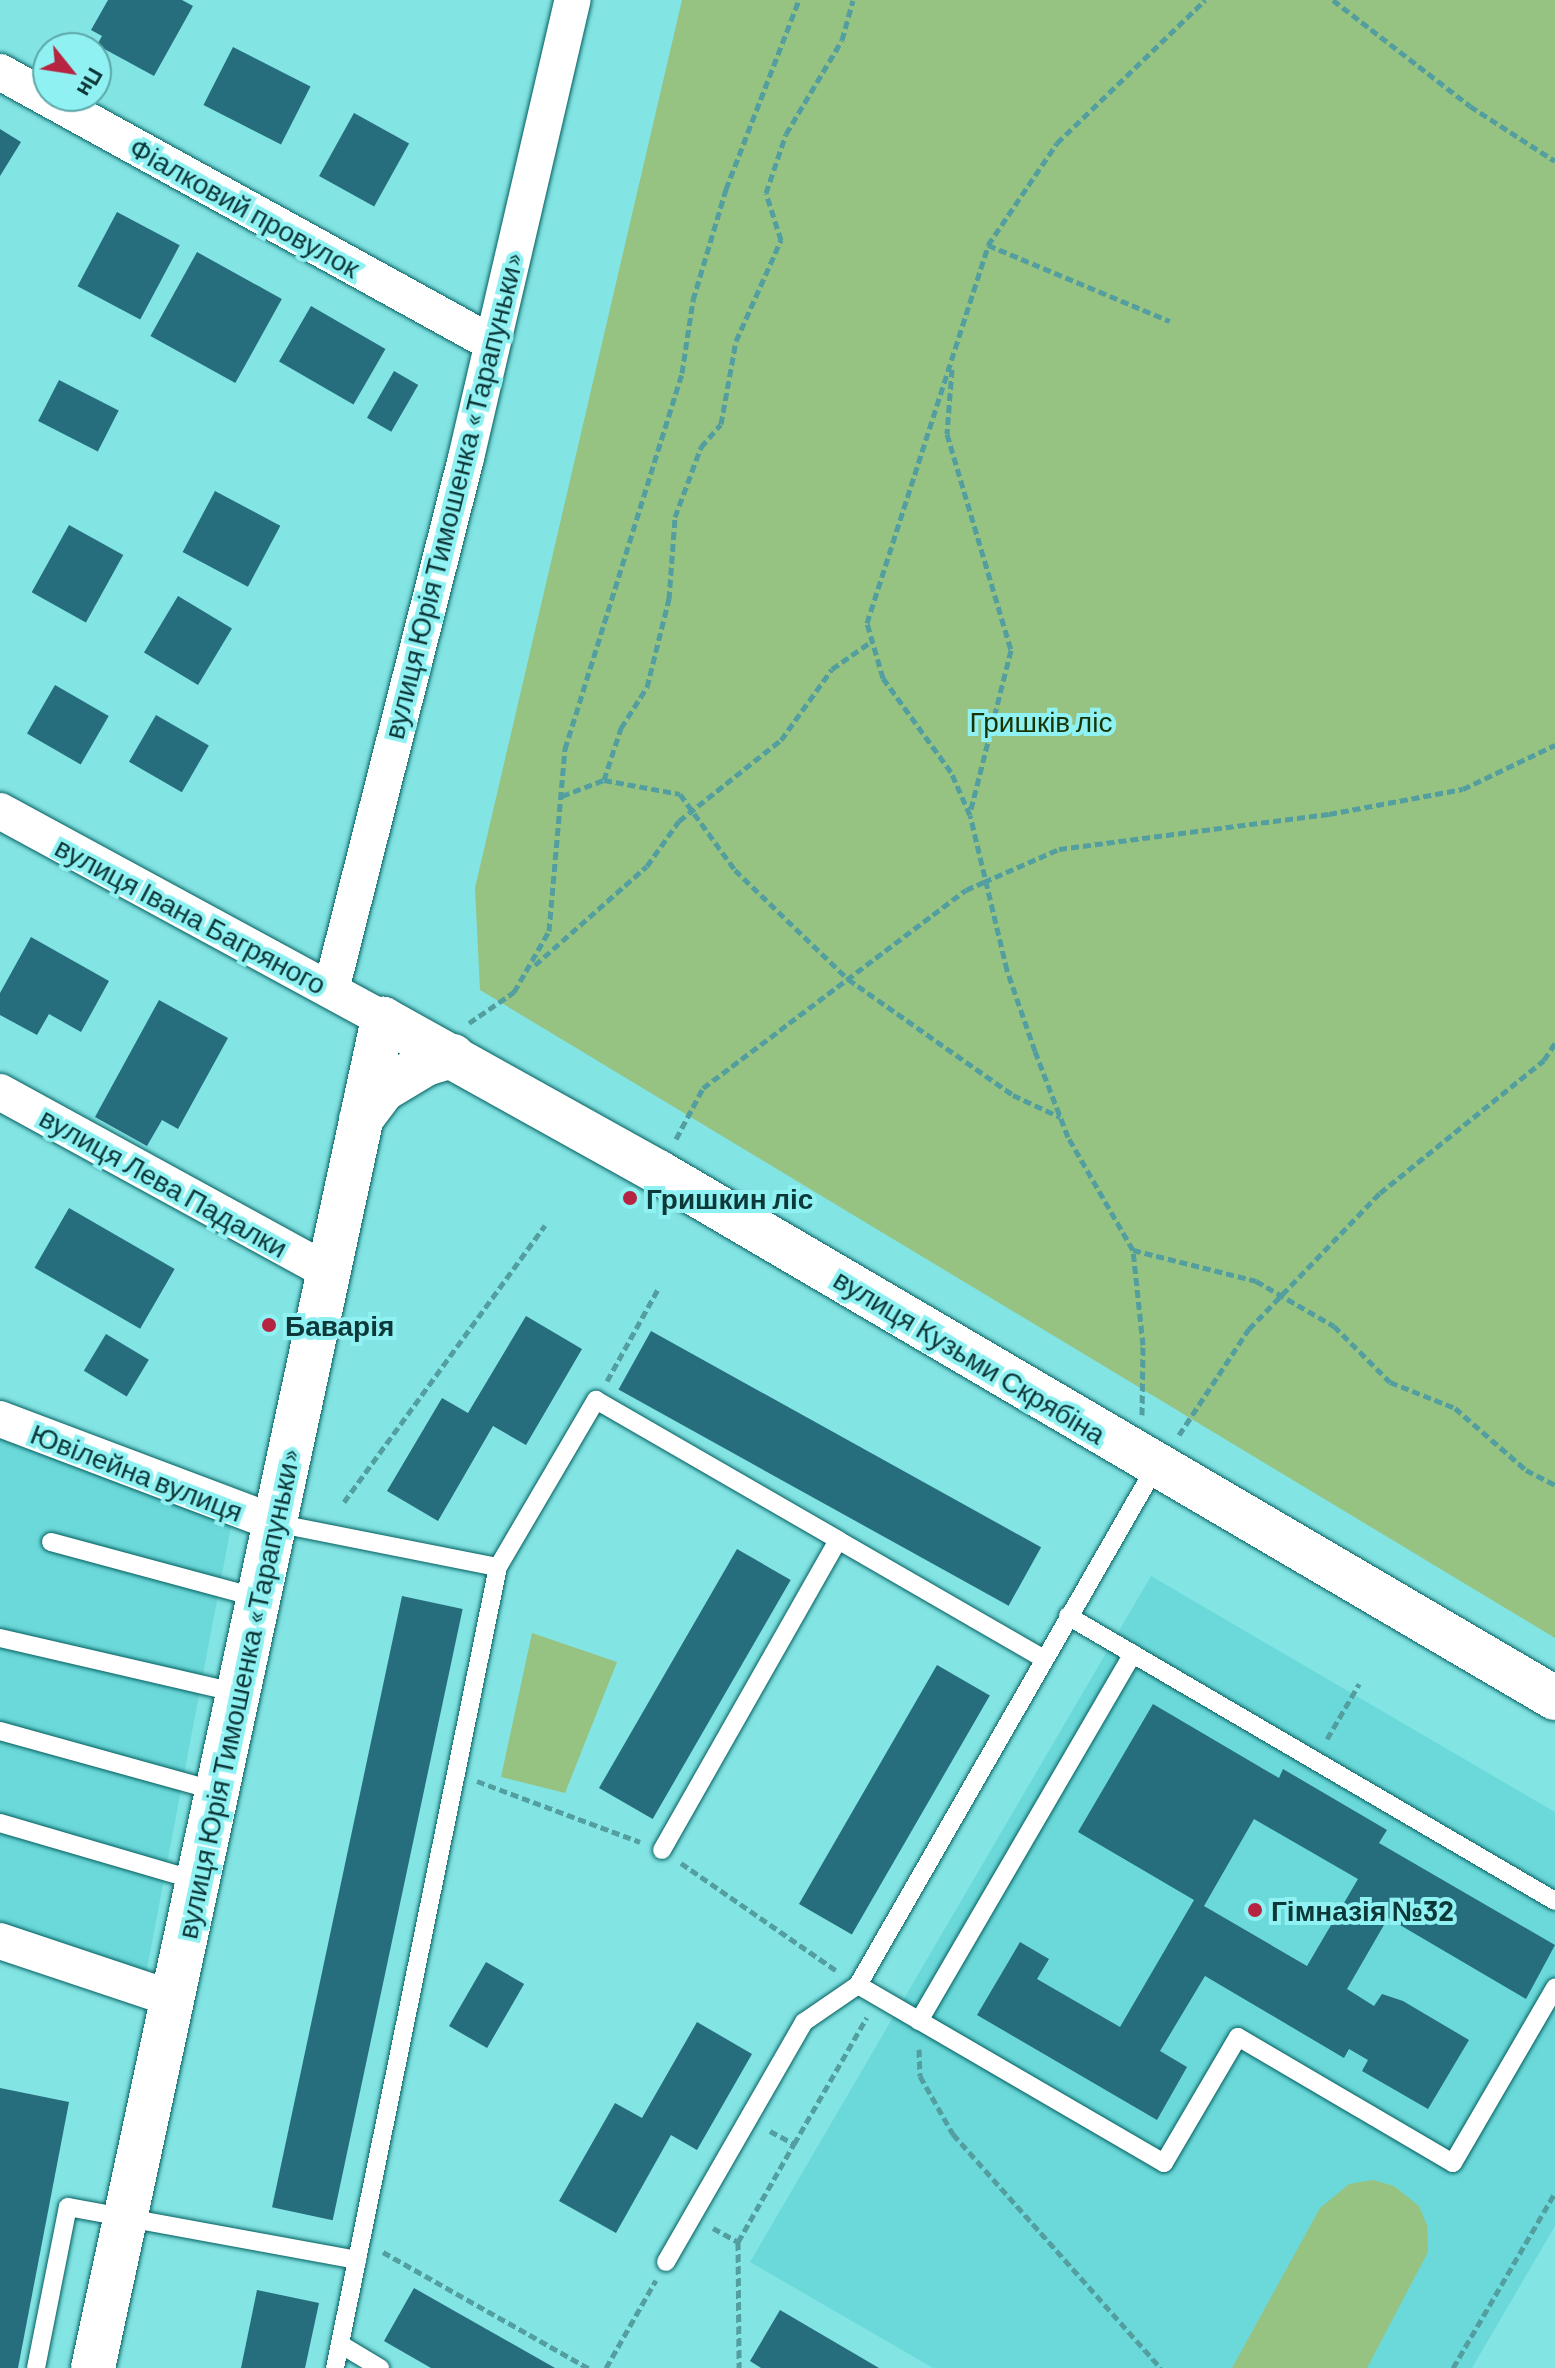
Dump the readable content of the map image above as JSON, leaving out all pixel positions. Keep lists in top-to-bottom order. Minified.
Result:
{"streets":{"street":["Фіалковий провулок","вулиця Юрія Тимошенка «Тарапуньки»","вулиця Івана Багряного","вулиця Лева Падалки","вулиця Кузьми Скрябіна","Ювілейна вулиця"]},"crossings":[["Фіалковий провулок","вулиця Юрія Тимошенка «Тарапуньки»"],["вулиця Юрія Тимошенка «Тарапуньки»","вулиця Івана Багряного"],["вулиця Юрія Тимошенка «Тарапуньки»","вулиця Лева Падалки"],["вулиця Юрія Тимошенка «Тарапуньки»","вулиця Кузьми Скрябіна"],["вулиця Юрія Тимошенка «Тарапуньки»","Ювілейна вулиця"],["вулиця Івана Багряного","вулиця Кузьми Скрябіна"]],"parks":["Гришків ліс"],"places":["Гришкин ліс","Баварія","Гімназія №32"],"north":"bottom right"}
